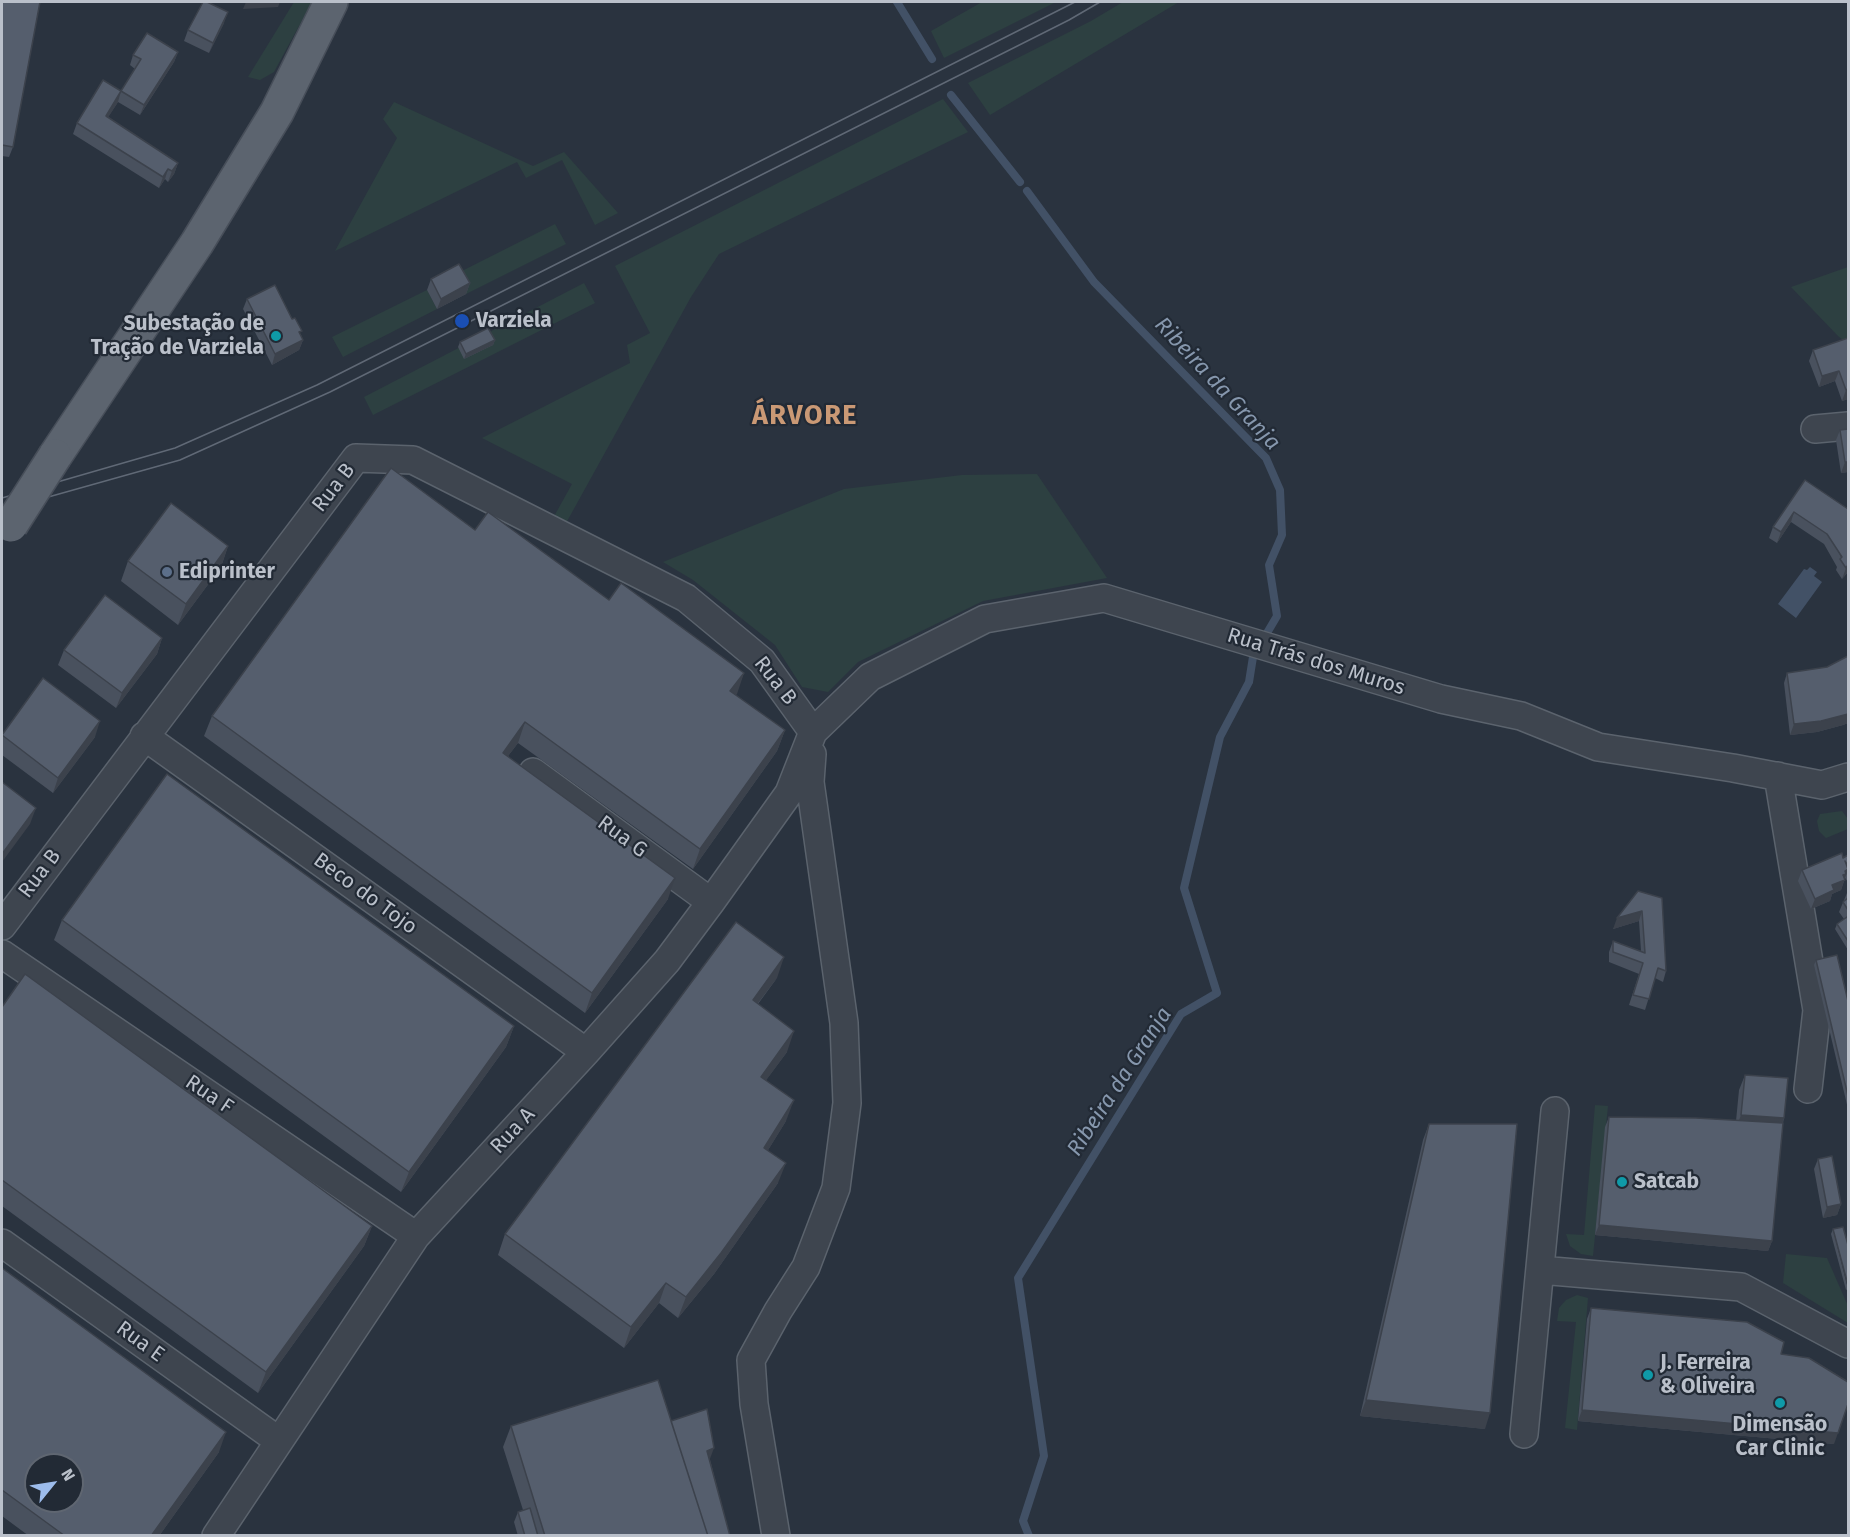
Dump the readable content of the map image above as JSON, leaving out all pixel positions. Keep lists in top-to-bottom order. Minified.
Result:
{"streets":{"street":["Rua B","Rua Trás dos Muros","Rua G","Beco do Tojo","Rua F","Rua A","Rua E"]},"crossings":[["Rua B","Rua Trás dos Muros"],["Rua B","Beco do Tojo"],["Rua B","Rua A"],["Rua Trás dos Muros","Rua A"],["Rua G","Rua A"],["Beco do Tojo","Rua A"],["Rua F","Rua A"],["Rua A","Rua E"]],"districts":["ÁRVORE"],"water":["Ribeira da Granja"],"places":["Varziela","Subestação de Tração de Varziela","Ediprinter","Satcab","J. Ferreira & Oliveira","Dimensão Car Clinic"],"north":"top right"}
